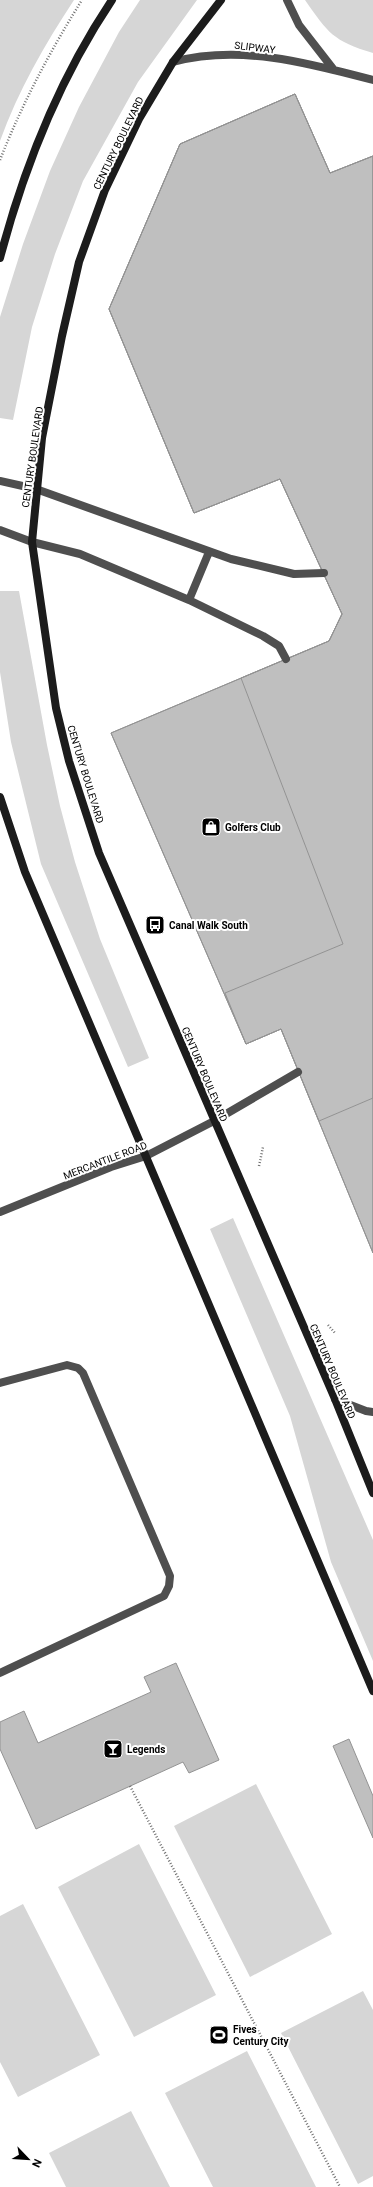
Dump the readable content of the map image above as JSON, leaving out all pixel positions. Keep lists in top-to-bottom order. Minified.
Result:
{"streets":{"main road":["CENTURY BOULEVARD"],"lane":["SLIPWAY","MERCANTILE ROAD"]},"crossings":[["SLIPWAY","CENTURY BOULEVARD"],["CENTURY BOULEVARD","MERCANTILE ROAD"]],"places":{"shop":["Golfers Club"],"bus stop":["Canal Walk South"],"bar":["Legends"],"sports":["Fives Century City"]},"north":"bottom right"}
